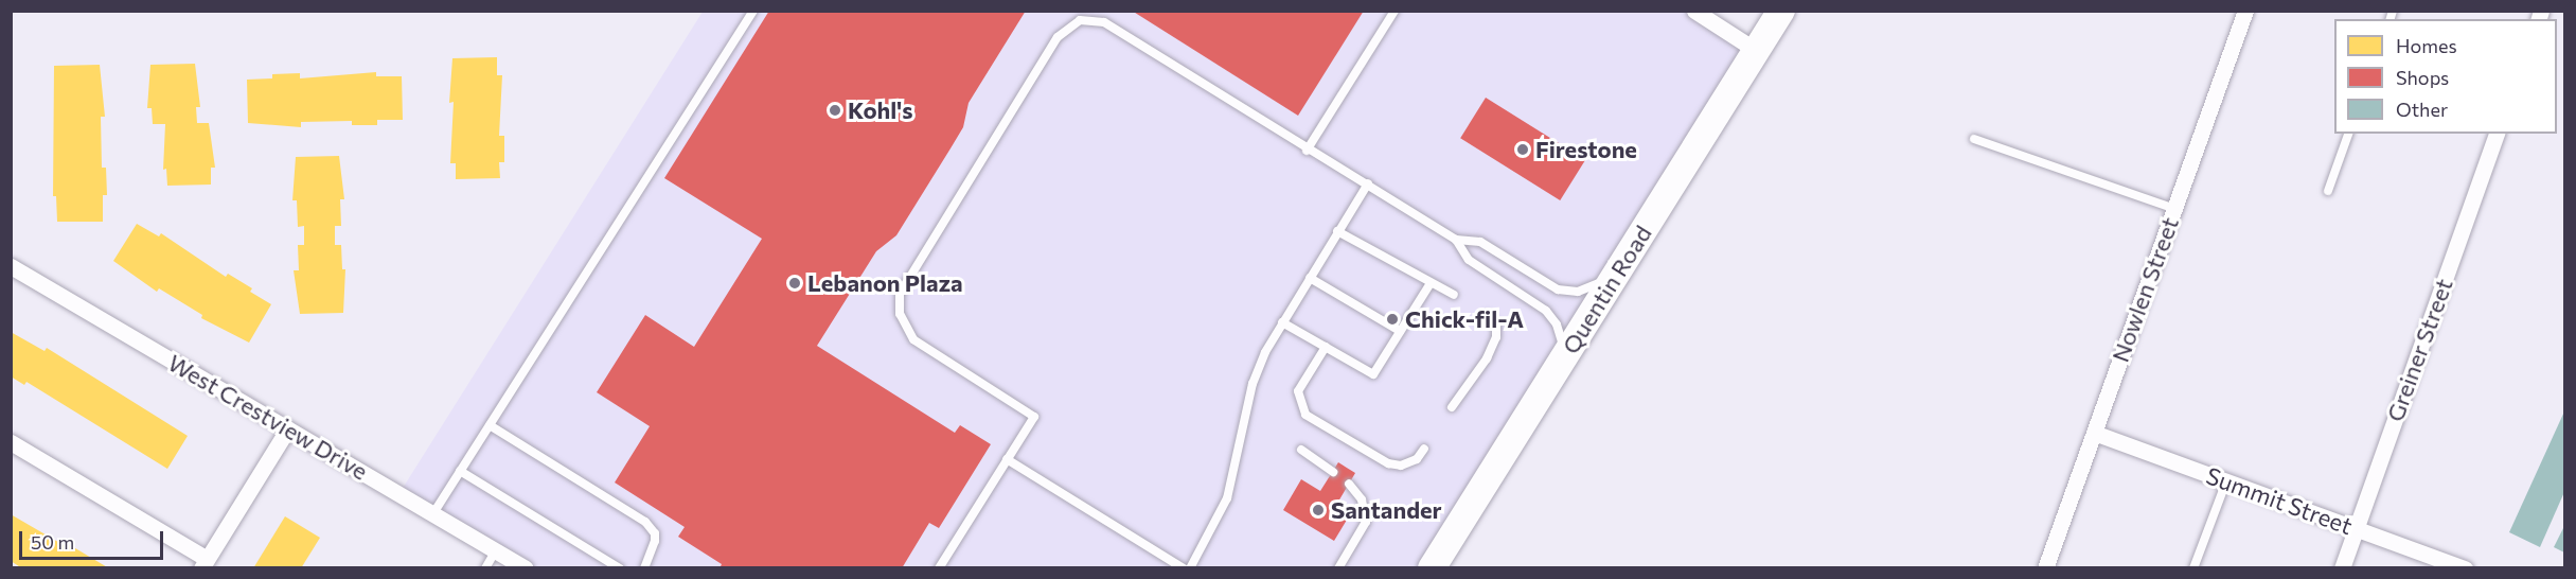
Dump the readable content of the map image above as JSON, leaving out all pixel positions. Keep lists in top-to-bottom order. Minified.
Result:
{"streets":{"highway":["Quentin Road"],"street":["Nowlen Street","Greiner Street","West Crestview Drive","Summit Street"]},"crossings":[["Nowlen Street","Summit Street"],["Greiner Street","Summit Street"]],"places":["Kohl's","Firestone","Lebanon Plaza","Chick-fil-A","Santander"],"legend":["Homes","Shops","Other"],"scale_bar":"50 m"}
